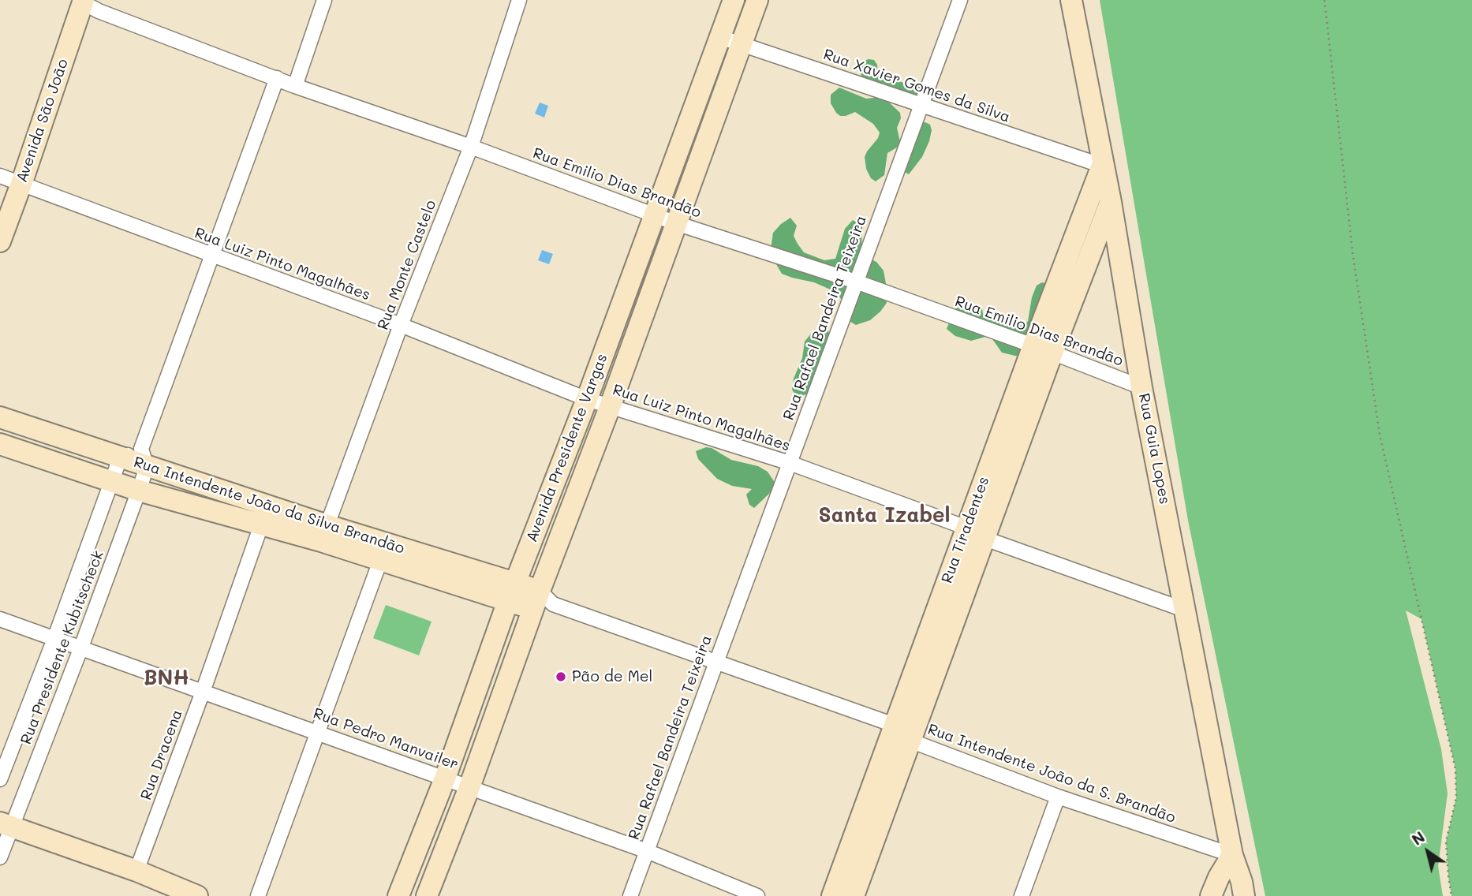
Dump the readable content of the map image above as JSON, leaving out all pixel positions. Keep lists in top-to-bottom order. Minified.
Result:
{"streets":{"main road":["Avenida São João","Avenida Presidente Vargas","Rua Guia Lopes","Rua Intendente João da Silva Brandão","Rua Tiradentes"],"street":["Rua Xavier Gomes da Silva","Rua Emilio Dias Brandão","Rua Luiz Pinto Magalhães","Rua Monte Castelo","Rua Rafael Bandeira Teixeira","Rua Presidente Kubitscheck","Rua Pedro Manvailer","Rua Dracena","Rua Intendente João da S. Brandão"]},"crossings":[["Rua Xavier Gomes da Silva","Rua Rafael Bandeira Teixeira"],["Rua Xavier Gomes da Silva","Avenida Presidente Vargas"],["Rua Xavier Gomes da Silva","Rua Guia Lopes"],["Rua Xavier Gomes da Silva","Rua Tiradentes"],["Avenida São João","Rua Emilio Dias Brandão"],["Avenida São João","Rua Luiz Pinto Magalhães"],["Rua Emilio Dias Brandão","Rua Monte Castelo"],["Rua Emilio Dias Brandão","Rua Rafael Bandeira Teixeira"],["Rua Emilio Dias Brandão","Avenida Presidente Vargas"],["Rua Emilio Dias Brandão","Rua Guia Lopes"],["Rua Emilio Dias Brandão","Rua Tiradentes"],["Rua Emilio Dias Brandão","Rua Presidente Kubitscheck"],["Rua Luiz Pinto Magalhães","Rua Monte Castelo"],["Rua Luiz Pinto Magalhães","Rua Rafael Bandeira Teixeira"],["Rua Luiz Pinto Magalhães","Avenida Presidente Vargas"],["Rua Luiz Pinto Magalhães","Rua Guia Lopes"],["Rua Luiz Pinto Magalhães","Rua Tiradentes"],["Rua Luiz Pinto Magalhães","Rua Presidente Kubitscheck"],["Rua Monte Castelo","Rua Intendente João da Silva Brandão"],["Rua Rafael Bandeira Teixeira","Rua Pedro Manvailer"],["Rua Rafael Bandeira Teixeira","Rua Intendente João da S. Brandão"],["Avenida Presidente Vargas","Rua Intendente João da Silva Brandão"],["Avenida Presidente Vargas","Rua Pedro Manvailer"],["Avenida Presidente Vargas","Rua Intendente João da S. Brandão"],["Rua Guia Lopes","Rua Tiradentes"],["Rua Guia Lopes","Rua Intendente João da S. Brandão"],["Rua Intendente João da Silva Brandão","Rua Presidente Kubitscheck"],["Rua Intendente João da Silva Brandão","Rua Dracena"],["Rua Intendente João da Silva Brandão","Rua Intendente João da S. Brandão"],["Rua Tiradentes","Rua Intendente João da S. Brandão"],["Rua Presidente Kubitscheck","Rua Pedro Manvailer"],["Rua Pedro Manvailer","Rua Dracena"]],"districts":["Santa Izabel","BNH"],"places":["Pão de Mel"],"north":"top left"}
